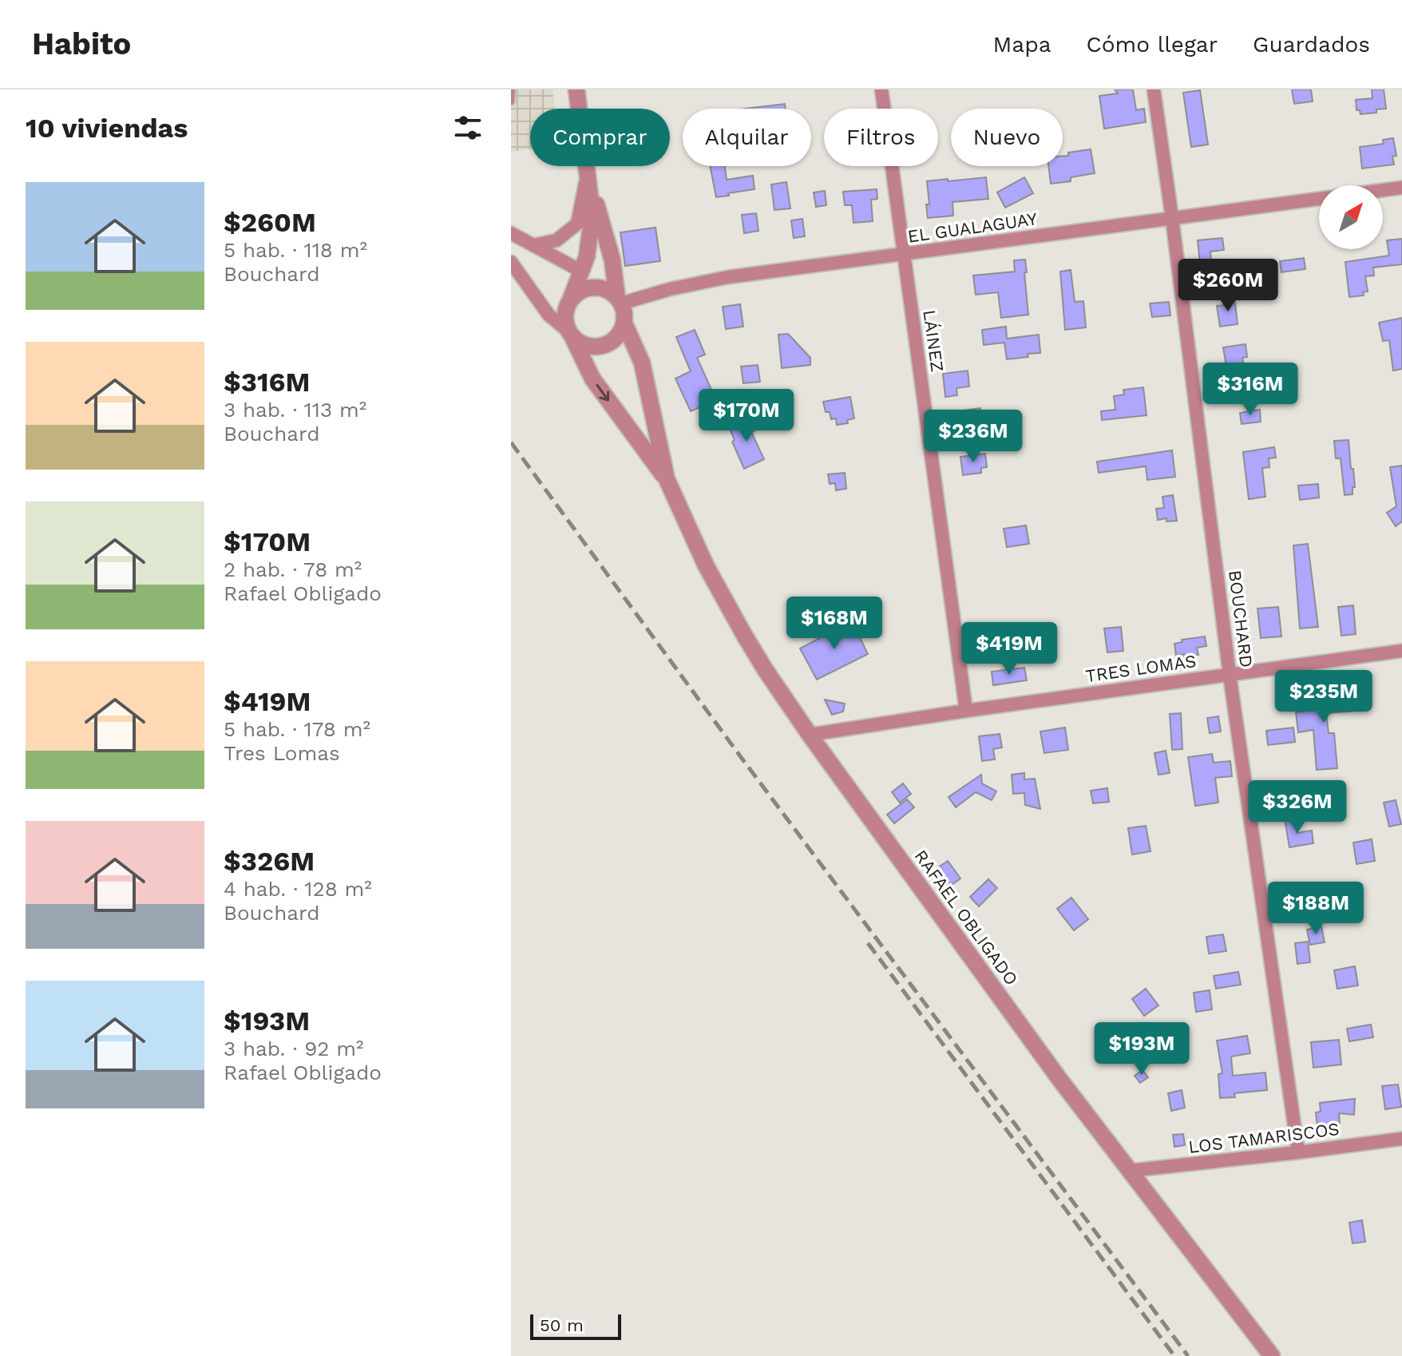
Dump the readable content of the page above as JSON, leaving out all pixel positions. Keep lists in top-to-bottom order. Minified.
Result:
{"streets":{"street":["EL GUALAGUAY","LÁINEZ","BOUCHARD","TRES LOMAS","RAFAEL OBLIGADO","LOS TAMARISCOS"]},"crossings":[["EL GUALAGUAY","LÁINEZ"],["EL GUALAGUAY","BOUCHARD"],["EL GUALAGUAY","RAFAEL OBLIGADO"],["LÁINEZ","TRES LOMAS"],["BOUCHARD","TRES LOMAS"],["BOUCHARD","LOS TAMARISCOS"],["TRES LOMAS","RAFAEL OBLIGADO"],["RAFAEL OBLIGADO","LOS TAMARISCOS"]],"scale_bar":"50 m","north":"top right","page":{"header":"Habito","nav":["Mapa","Cómo llegar","Guardados"],"heading":"10 viviendas","chip":["Comprar","Alquilar","Filtros","Nuevo"],"list":[{"name":"$260M","note":"5 hab. · 118 m² · Bouchard"},{"name":"$316M","note":"3 hab. · 113 m² · Bouchard"},{"name":"$170M","note":"2 hab. · 78 m² · Rafael Obligado"},{"name":"$419M","note":"5 hab. · 178 m² · Tres Lomas"},{"name":"$326M","note":"4 hab. · 128 m² · Bouchard"},{"name":"$193M","note":"3 hab. · 92 m² · Rafael Obligado"}],"price":["$260M","$316M","$170M","$236M","$168M","$419M","$235M","$326M","$188M","$193M"],"scale":"50 m"}}
